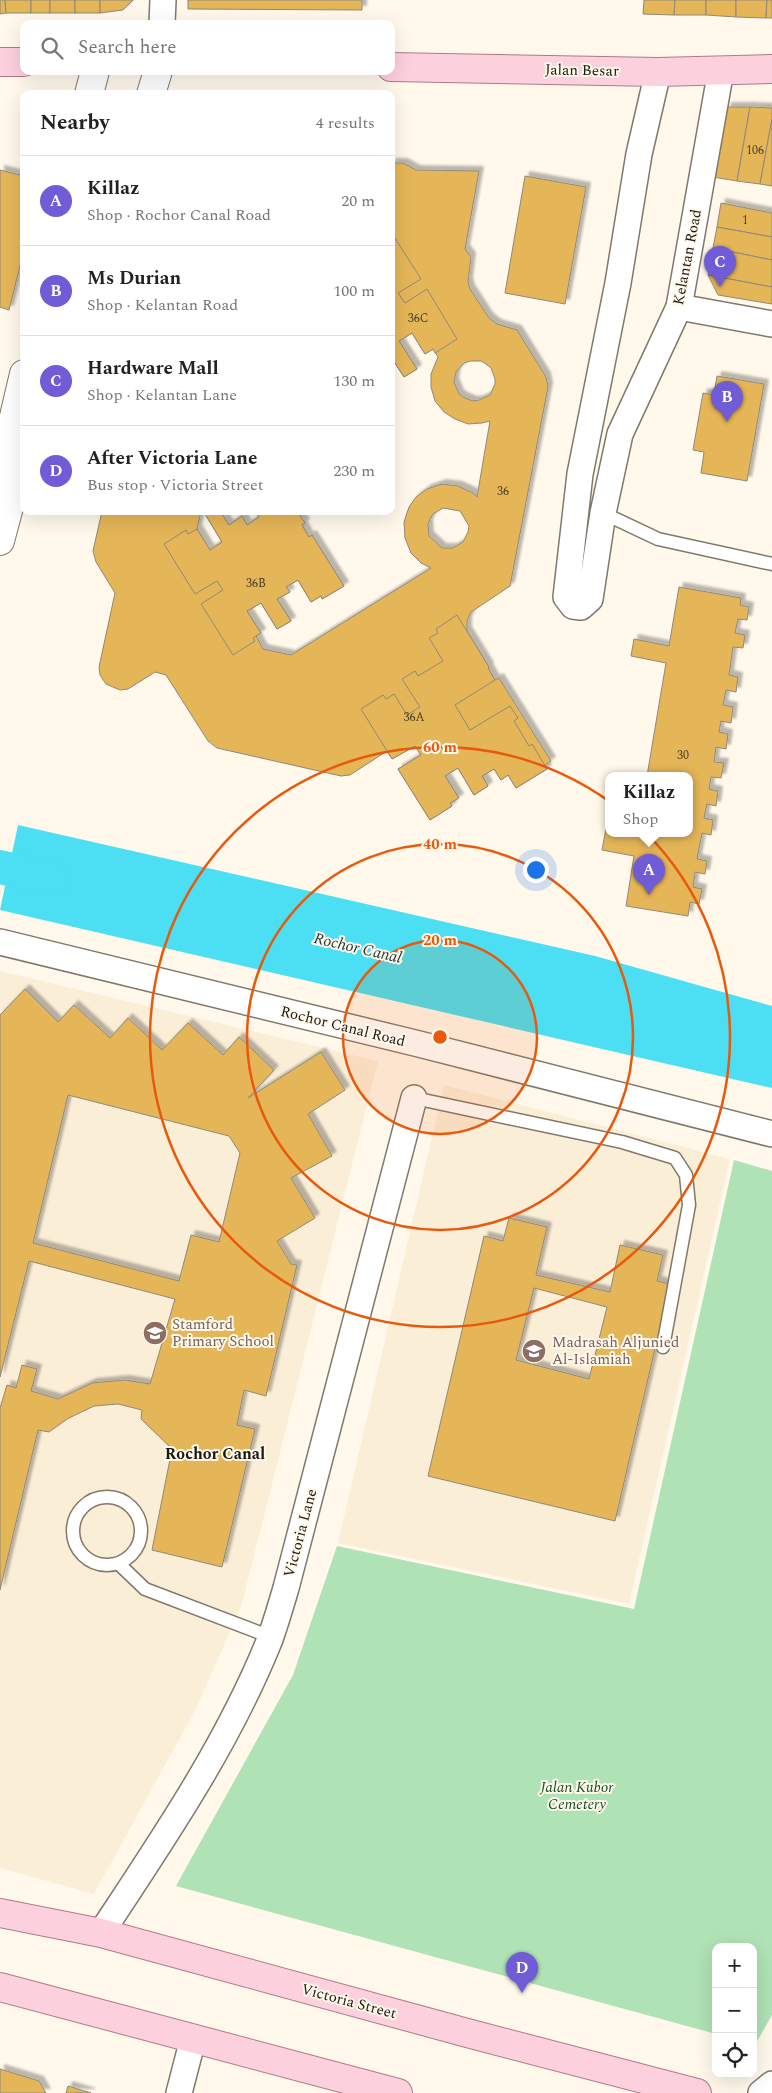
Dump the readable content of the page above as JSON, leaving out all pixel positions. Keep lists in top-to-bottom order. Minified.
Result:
{"streets":{"main road":["Jalan Besar","Victoria Street"],"street":["Kelantan Road","Rochor Canal Road","Victoria Lane"]},"crossings":[["Jalan Besar","Kelantan Road"],["Victoria Lane","Victoria Street"]],"districts":["Rochor Canal"],"water":["Rochor Canal"],"parks":["Jalan Kubor Cemetery"],"places":{"school or university":["Stamford Primary School","Madrasah Aljunied Al-Islamiah"]},"house_numbers":["106","1","36C","36","36B","36A","30"],"page":{"search":"Search here","heading":["Nearby","4 results"],"list":[{"mark":"A","name":"Killaz","note":"Shop · Rochor Canal Road","value":"20 m"},{"mark":"B","name":"Ms Durian","note":"Shop · Kelantan Road","value":"100 m"},{"mark":"C","name":"Hardware Mall","note":"Shop · Kelantan Lane","value":"130 m"},{"mark":"D","name":"After Victoria Lane","note":"Bus stop · Victoria Street","value":"230 m"}],"pins":["C","B","A","D"],"popup":["Killaz","Shop"],"map_buttons":["+","−"]},"rings":["60 m","40 m","20 m"]}
